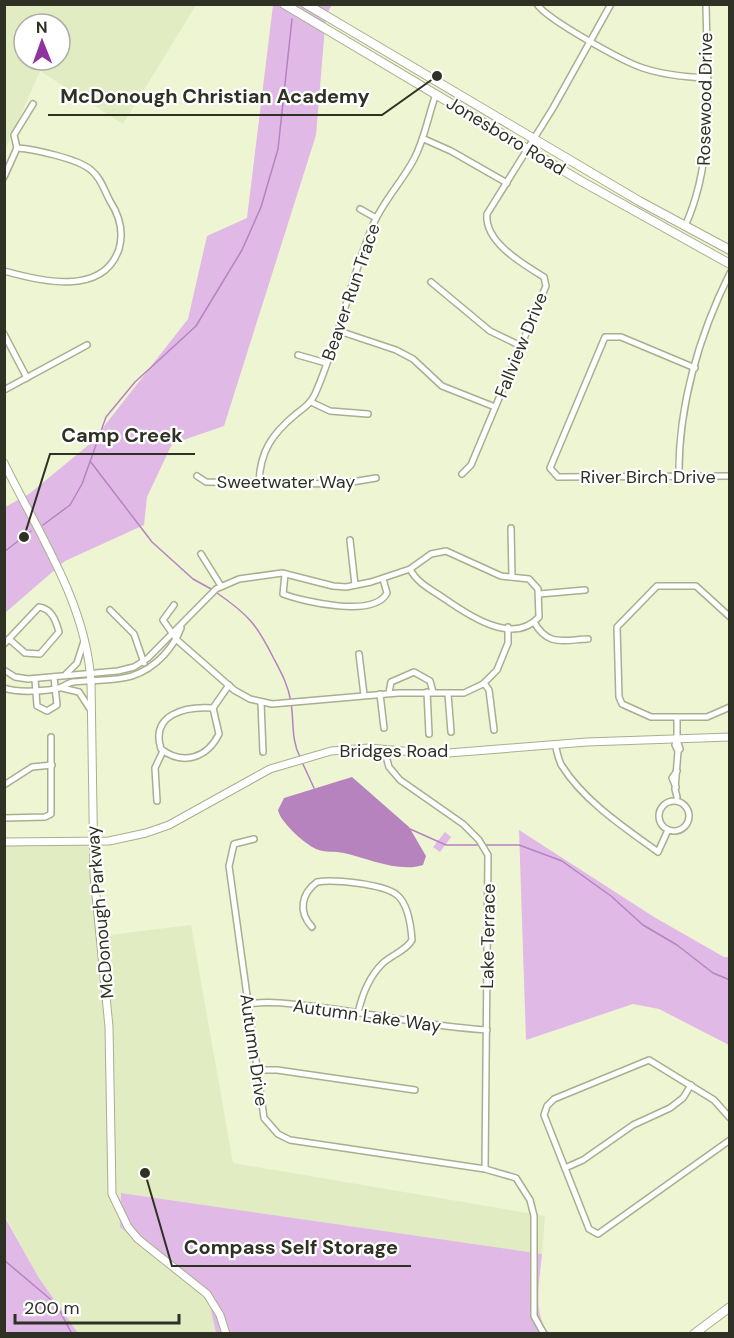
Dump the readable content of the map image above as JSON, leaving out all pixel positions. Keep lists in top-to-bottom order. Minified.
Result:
{"streets":{"main road":["Jonesboro Road"],"street":["Rosewood Drive","Beaver Run Trace","Fallview Drive","River Birch Drive","Sweetwater Way","Bridges Road","McDonough Parkway","Lake Terrace","Autumn Lake Way","Autumn Drive"]},"crossings":[["Rosewood Drive","Jonesboro Road"],["Jonesboro Road","Beaver Run Trace"],["Jonesboro Road","Fallview Drive"],["Beaver Run Trace","Sweetwater Way"],["Bridges Road","McDonough Parkway"],["Bridges Road","Lake Terrace"],["Lake Terrace","Autumn Lake Way"],["Lake Terrace","Autumn Drive"],["Autumn Lake Way","Autumn Drive"]],"places":["McDonough Christian Academy","Camp Creek","Compass Self Storage"],"scale_bar":"200 m","north":"top"}
